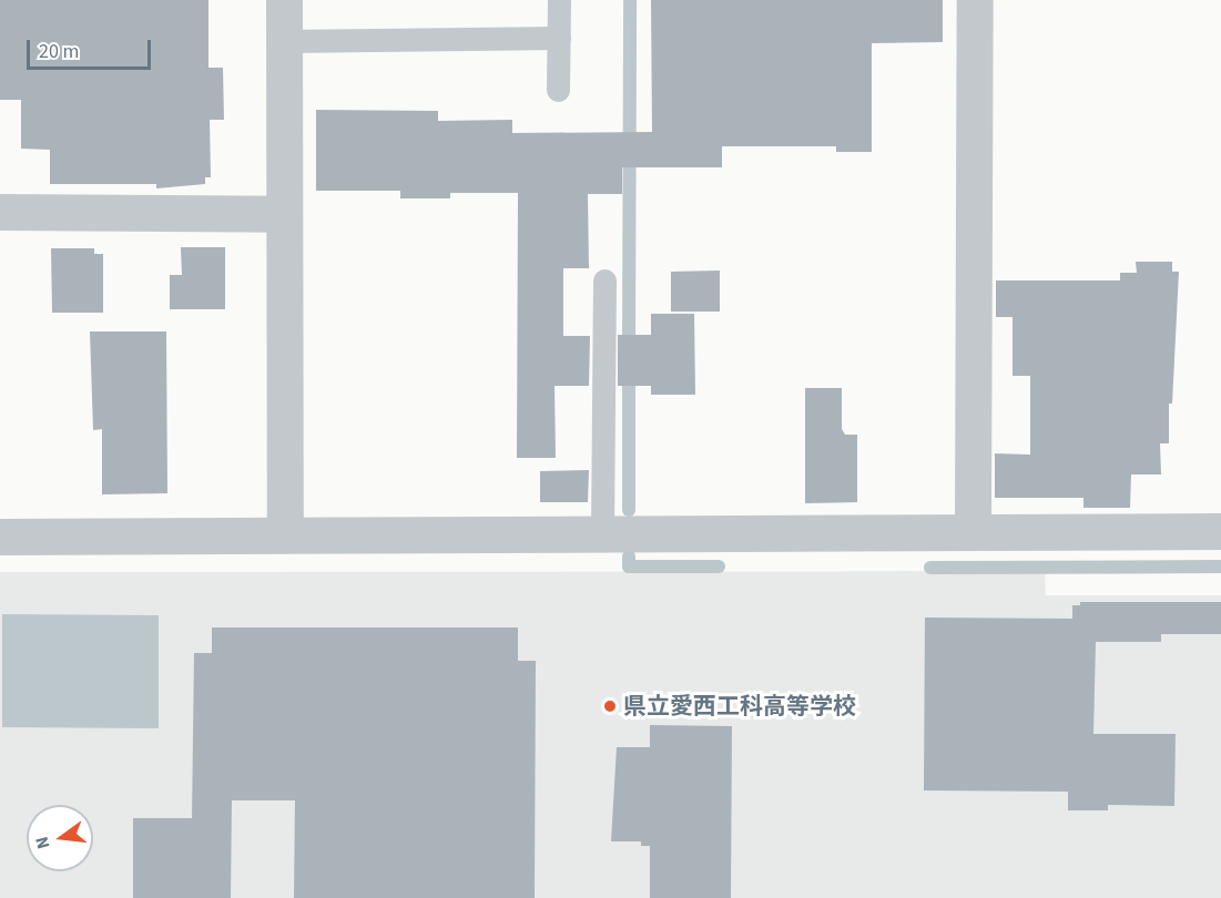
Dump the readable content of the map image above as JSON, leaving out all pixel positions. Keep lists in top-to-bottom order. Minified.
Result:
{"places":["県立愛西工科高等学校"],"scale_bar":"20 m","north":"left"}
